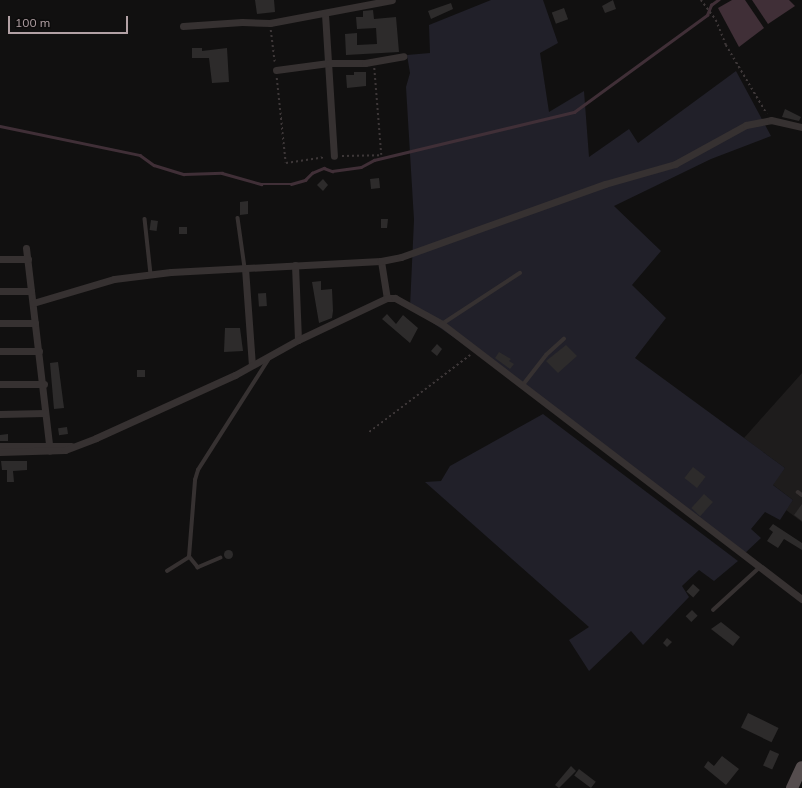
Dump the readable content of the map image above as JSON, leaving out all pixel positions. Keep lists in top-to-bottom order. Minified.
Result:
{"scale_bar":"100 m"}
